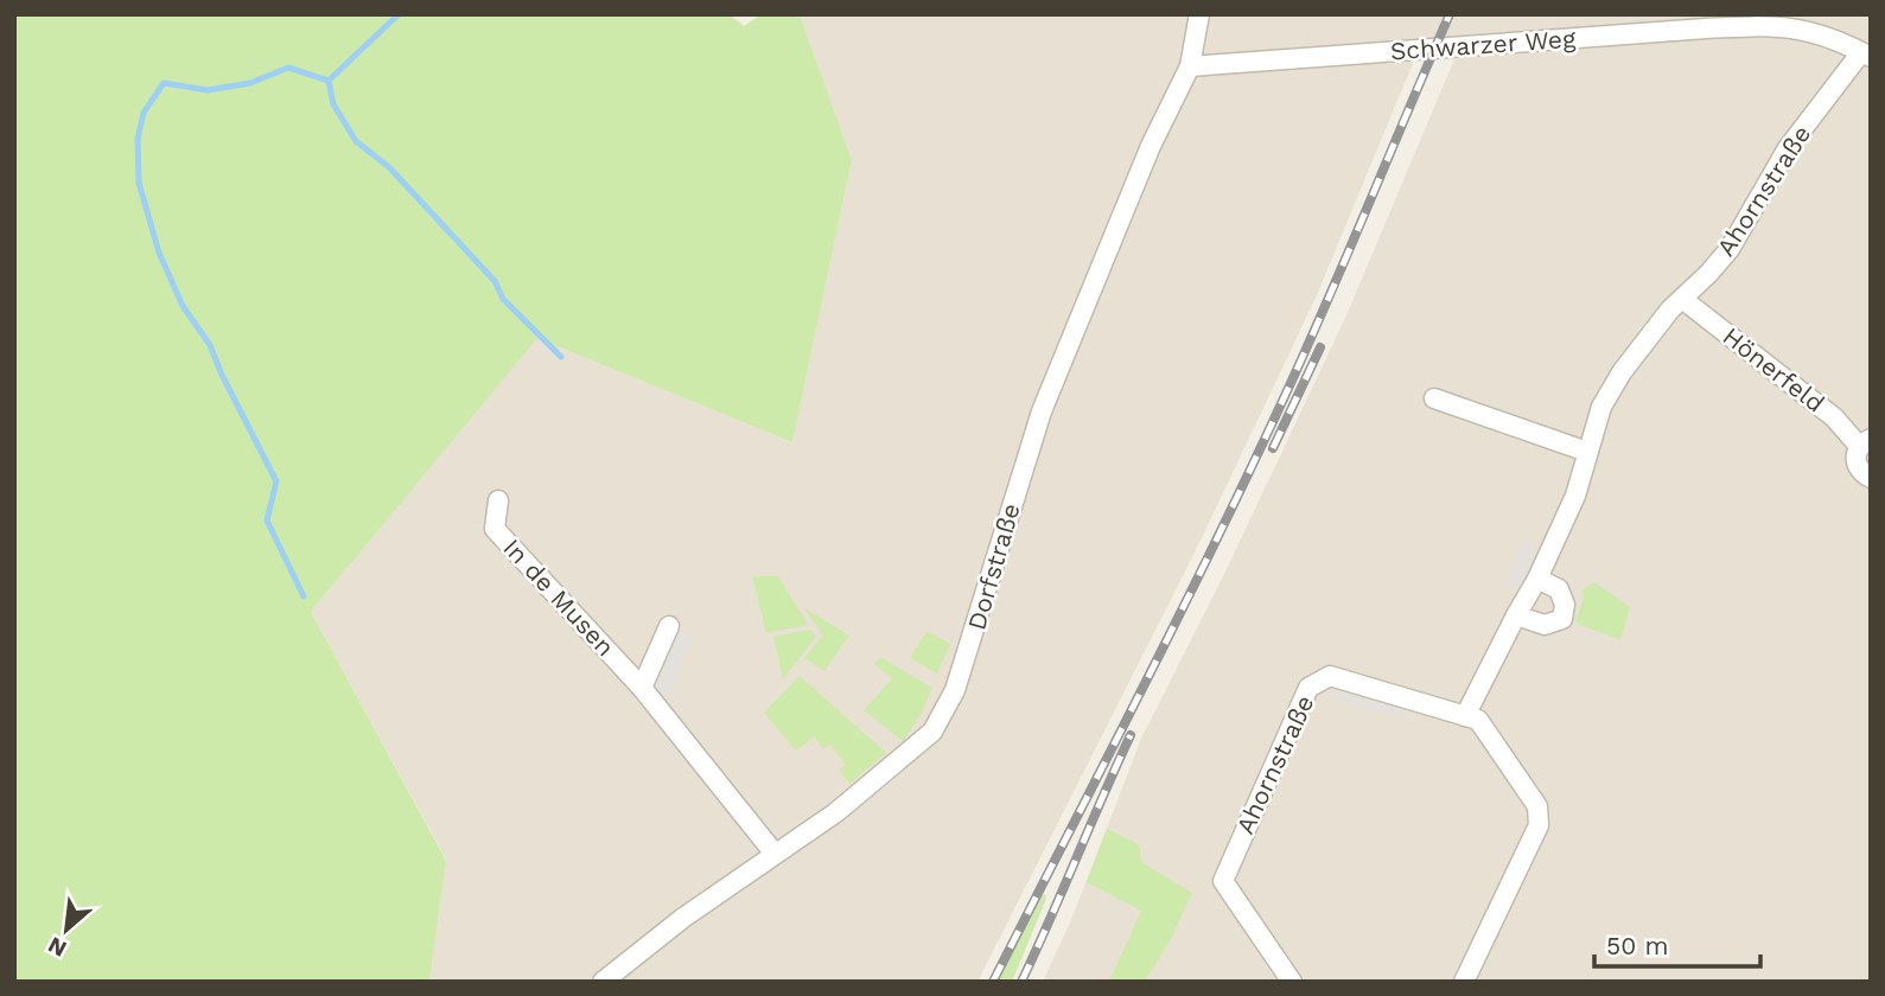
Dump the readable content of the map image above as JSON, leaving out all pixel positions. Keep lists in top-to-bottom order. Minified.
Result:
{"streets":{"street":["Schwarzer Weg","Ahornstraße","Hönerfeld","Dorfstraße","In de Musen"]},"crossings":[["Schwarzer Weg","Ahornstraße"],["Schwarzer Weg","Dorfstraße"],["Ahornstraße","Hönerfeld"],["Dorfstraße","In de Musen"]],"scale_bar":"50 m","north":"bottom left"}
